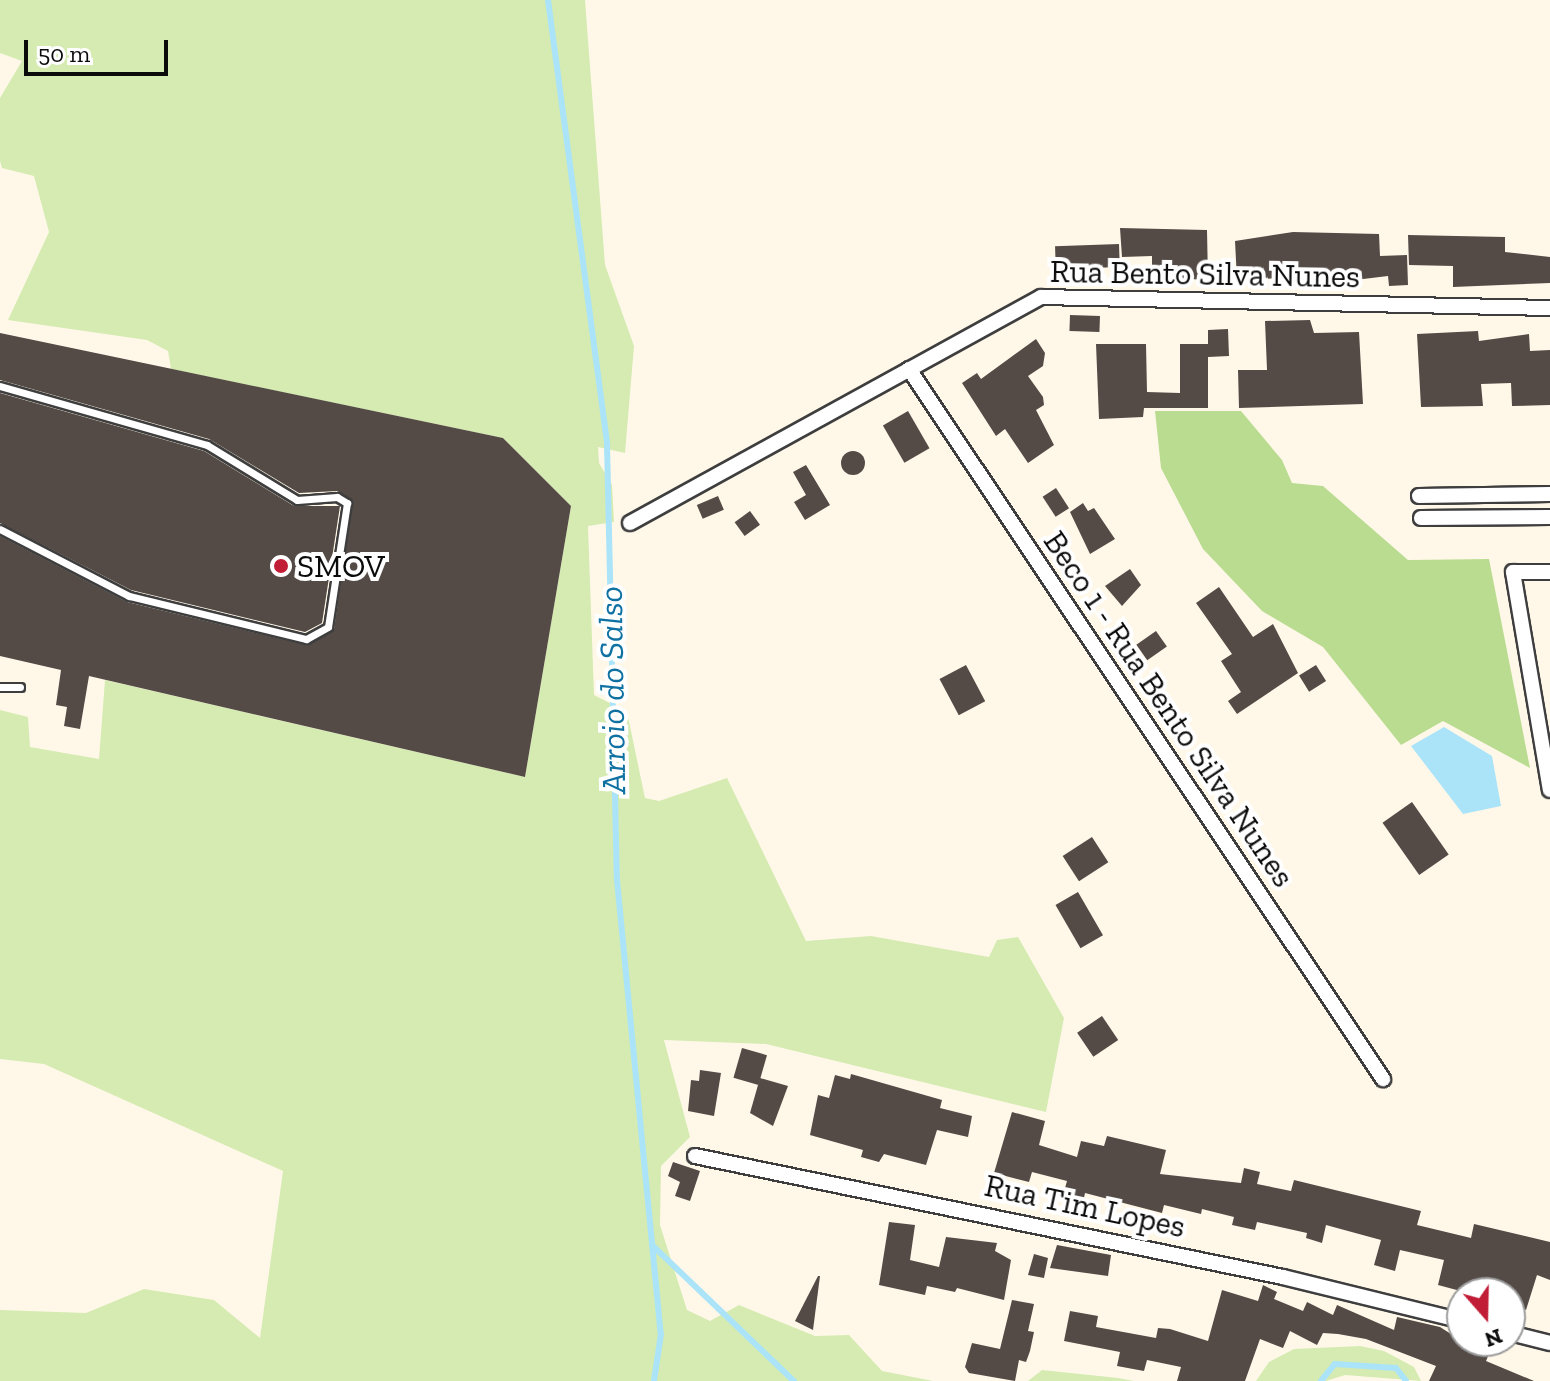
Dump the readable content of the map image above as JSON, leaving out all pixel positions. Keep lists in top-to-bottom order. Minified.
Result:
{"streets":{"street":["Rua Bento Silva Nunes","Beco 1 - Rua Bento Silva Nunes","Rua Tim Lopes"]},"crossings":[["Rua Bento Silva Nunes","Beco 1 - Rua Bento Silva Nunes"]],"water":["Arroio do Salso"],"places":["SMOV"],"scale_bar":"50 m","north":"bottom"}
